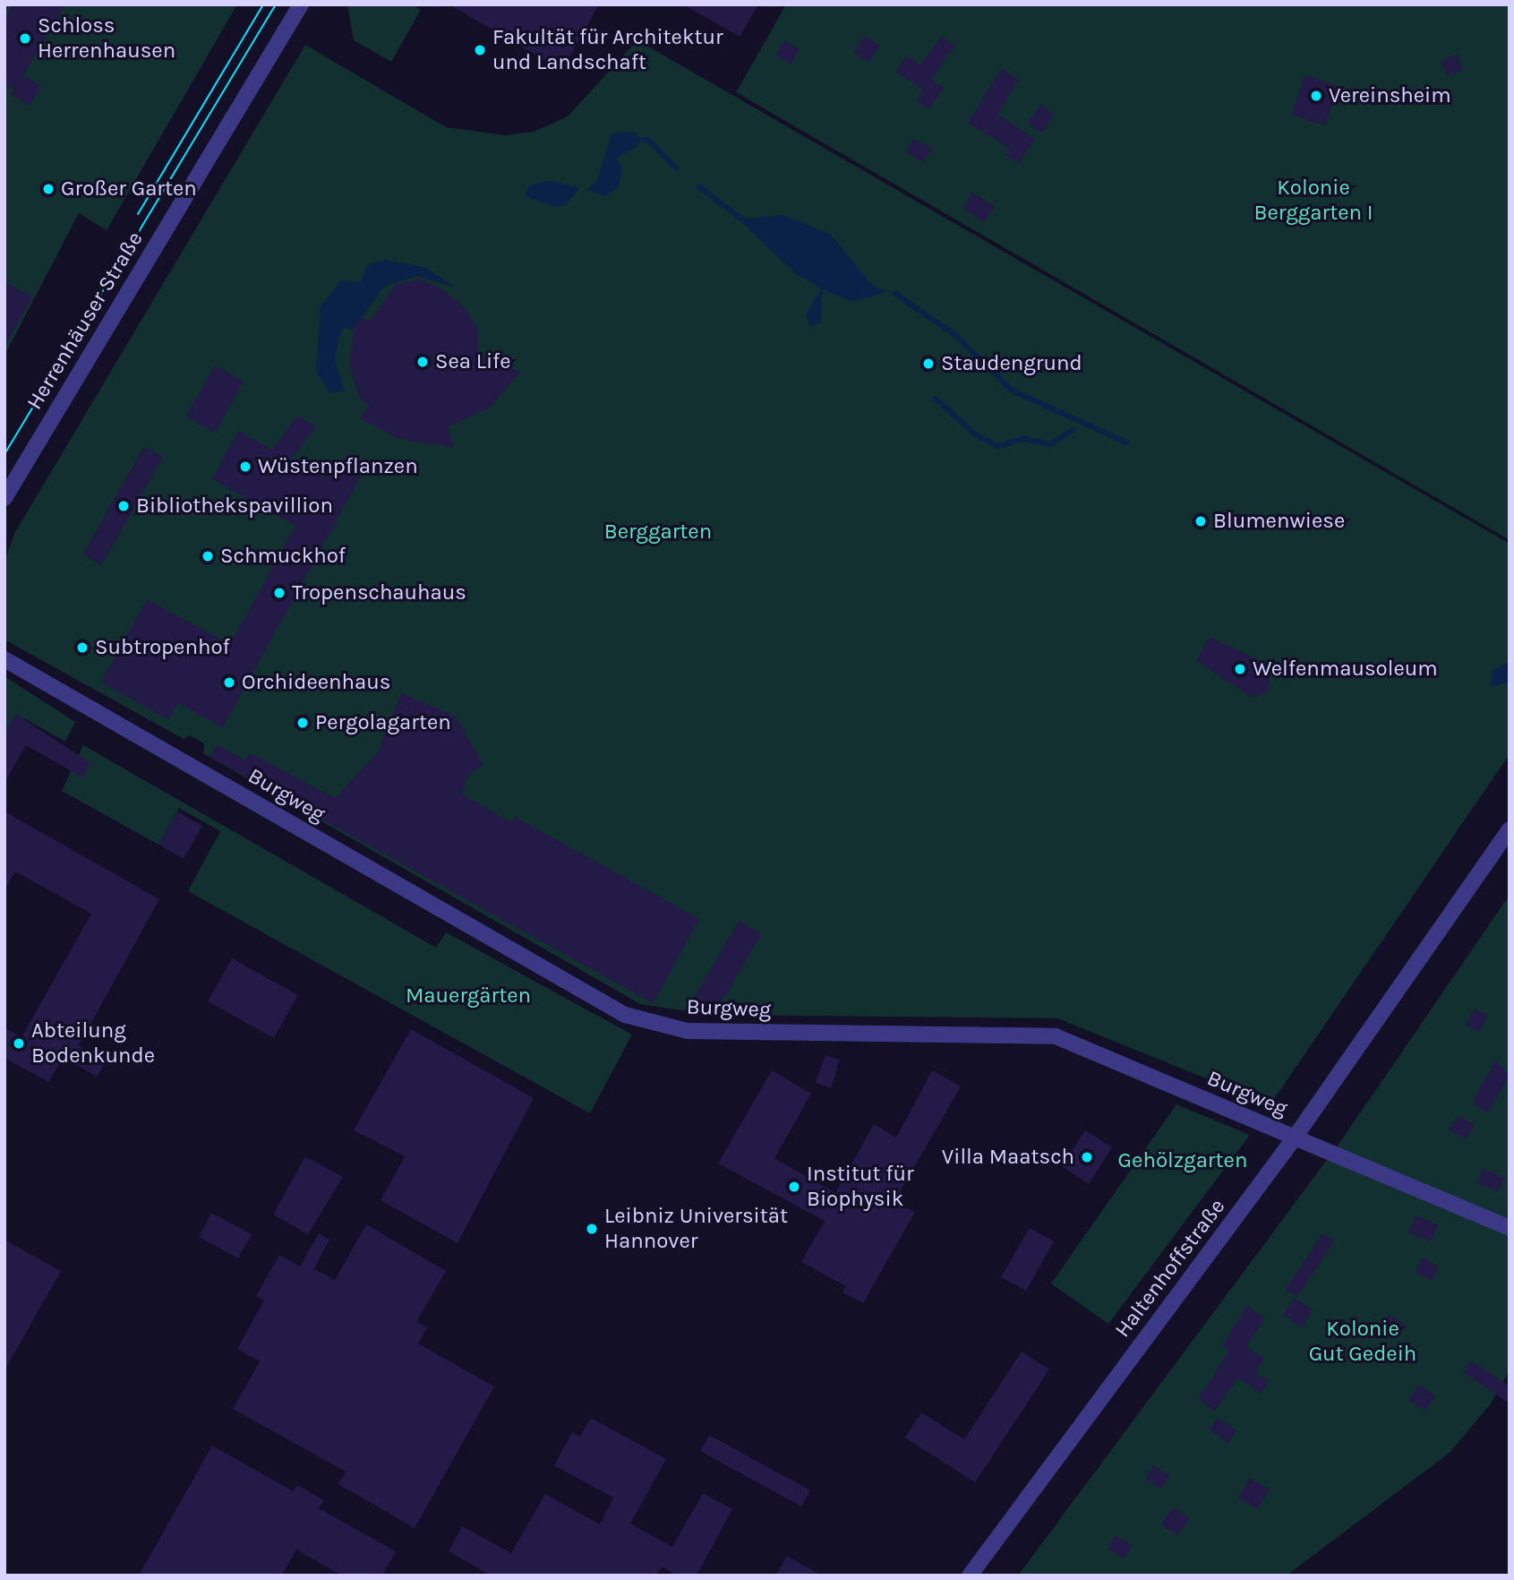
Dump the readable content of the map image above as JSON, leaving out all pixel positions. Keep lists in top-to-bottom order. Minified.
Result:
{"streets":{"street":["Herrenhäuser Straße","Burgweg","Haltenhoffstraße"]},"crossings":[["Burgweg","Haltenhoffstraße"]],"parks":["Kolonie Berggarten I","Berggarten","Mauergärten","Gehölzgarten","Kolonie Gut Gedeih"],"places":["Schloss Herrenhausen","Fakultät für Architektur und Landschaft","Vereinsheim","Großer Garten","Sea Life","Staudengrund","Wüstenpflanzen","Bibliothekspavillion","Blumenwiese","Schmuckhof","Tropenschauhaus","Subtropenhof","Welfenmausoleum","Orchideenhaus","Pergolagarten","Abteilung Bodenkunde","Villa Maatsch","Institut für Biophysik","Leibniz Universität Hannover"]}
